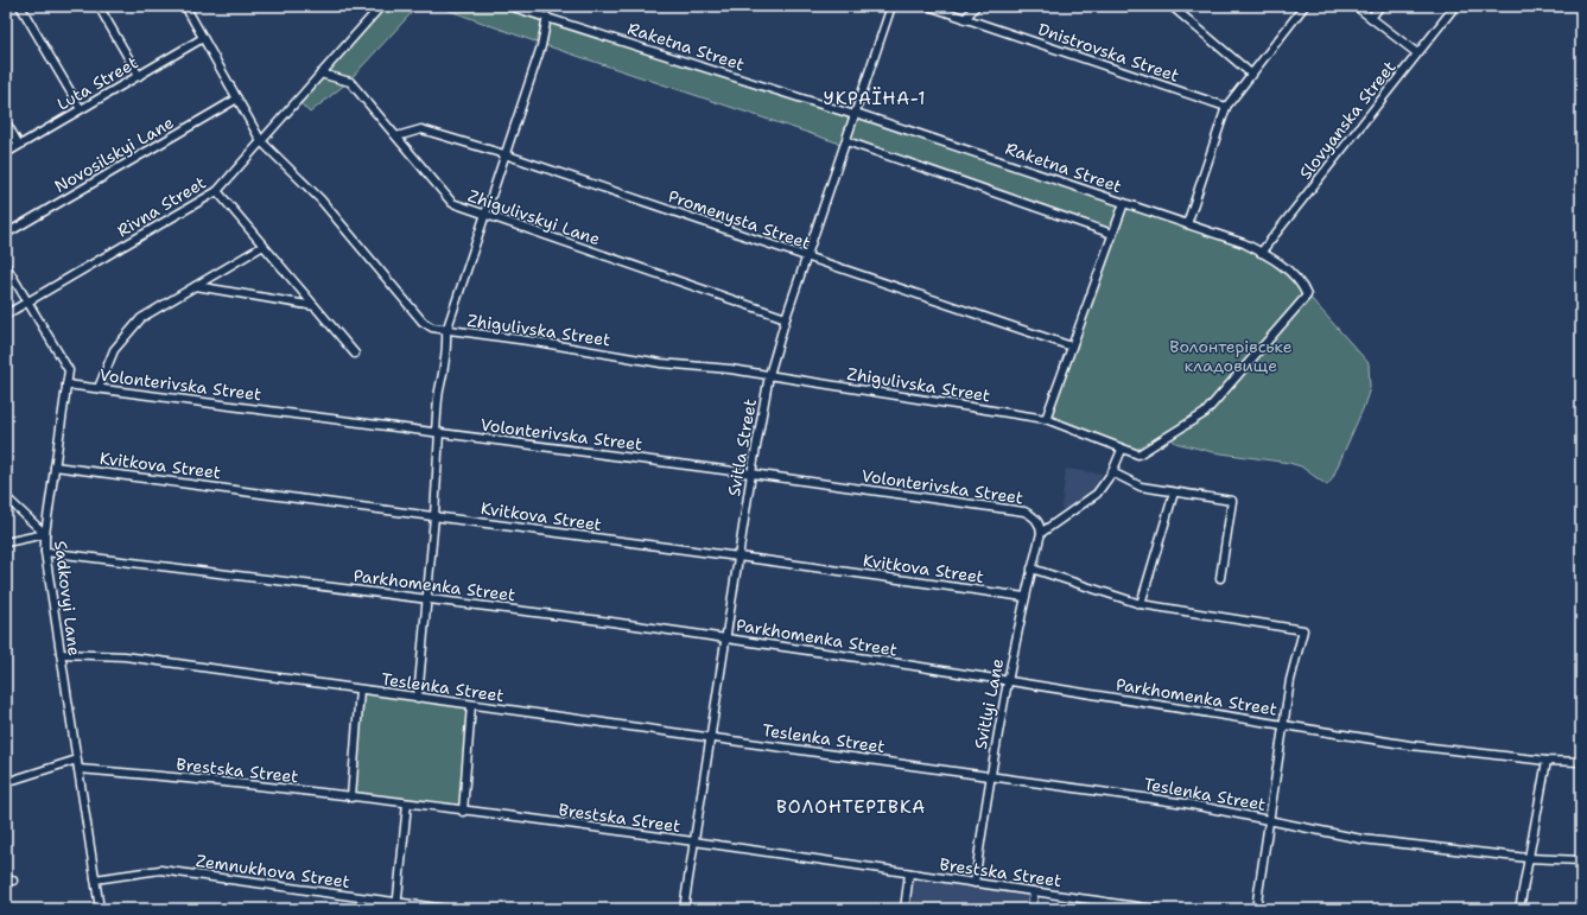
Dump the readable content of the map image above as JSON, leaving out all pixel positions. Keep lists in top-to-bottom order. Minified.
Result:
{"streets":{"street":["Raketna Street","Dnistrovska Street","Luta Street","Slovyanska Street","Novosilskyi Lane","Rivna Street","Zhigulivskyi Lane","Promenysta Street","Zhigulivska Street","Volonterivska Street","Svitla Street","Kvitkova Street","Parkhomenka Street","Sadkovyi Lane","Teslenka Street","Svitlyi Lane","Brestska Street","Zemnukhova Street"]},"crossings":[["Raketna Street","Slovyanska Street"],["Raketna Street","Zhigulivska Street"],["Raketna Street","Svitla Street"],["Luta Street","Zhigulivska Street"],["Novosilskyi Lane","Zhigulivska Street"],["Rivna Street","Zhigulivskyi Lane"],["Rivna Street","Zhigulivska Street"],["Rivna Street","Sadkovyi Lane"],["Zhigulivskyi Lane","Promenysta Street"],["Zhigulivskyi Lane","Svitla Street"],["Promenysta Street","Svitla Street"],["Zhigulivska Street","Svitla Street"],["Volonterivska Street","Svitla Street"],["Volonterivska Street","Sadkovyi Lane"],["Volonterivska Street","Svitlyi Lane"],["Svitla Street","Kvitkova Street"],["Svitla Street","Parkhomenka Street"],["Svitla Street","Teslenka Street"],["Svitla Street","Brestska Street"],["Kvitkova Street","Sadkovyi Lane"],["Kvitkova Street","Svitlyi Lane"],["Parkhomenka Street","Sadkovyi Lane"],["Parkhomenka Street","Svitlyi Lane"],["Sadkovyi Lane","Teslenka Street"],["Sadkovyi Lane","Brestska Street"],["Sadkovyi Lane","Zemnukhova Street"],["Teslenka Street","Svitlyi Lane"],["Svitlyi Lane","Brestska Street"]],"districts":["УКРАЇНА-1","ВОЛОНТЕРІВКА"],"parks":["Волонтерівське кладовище"]}
